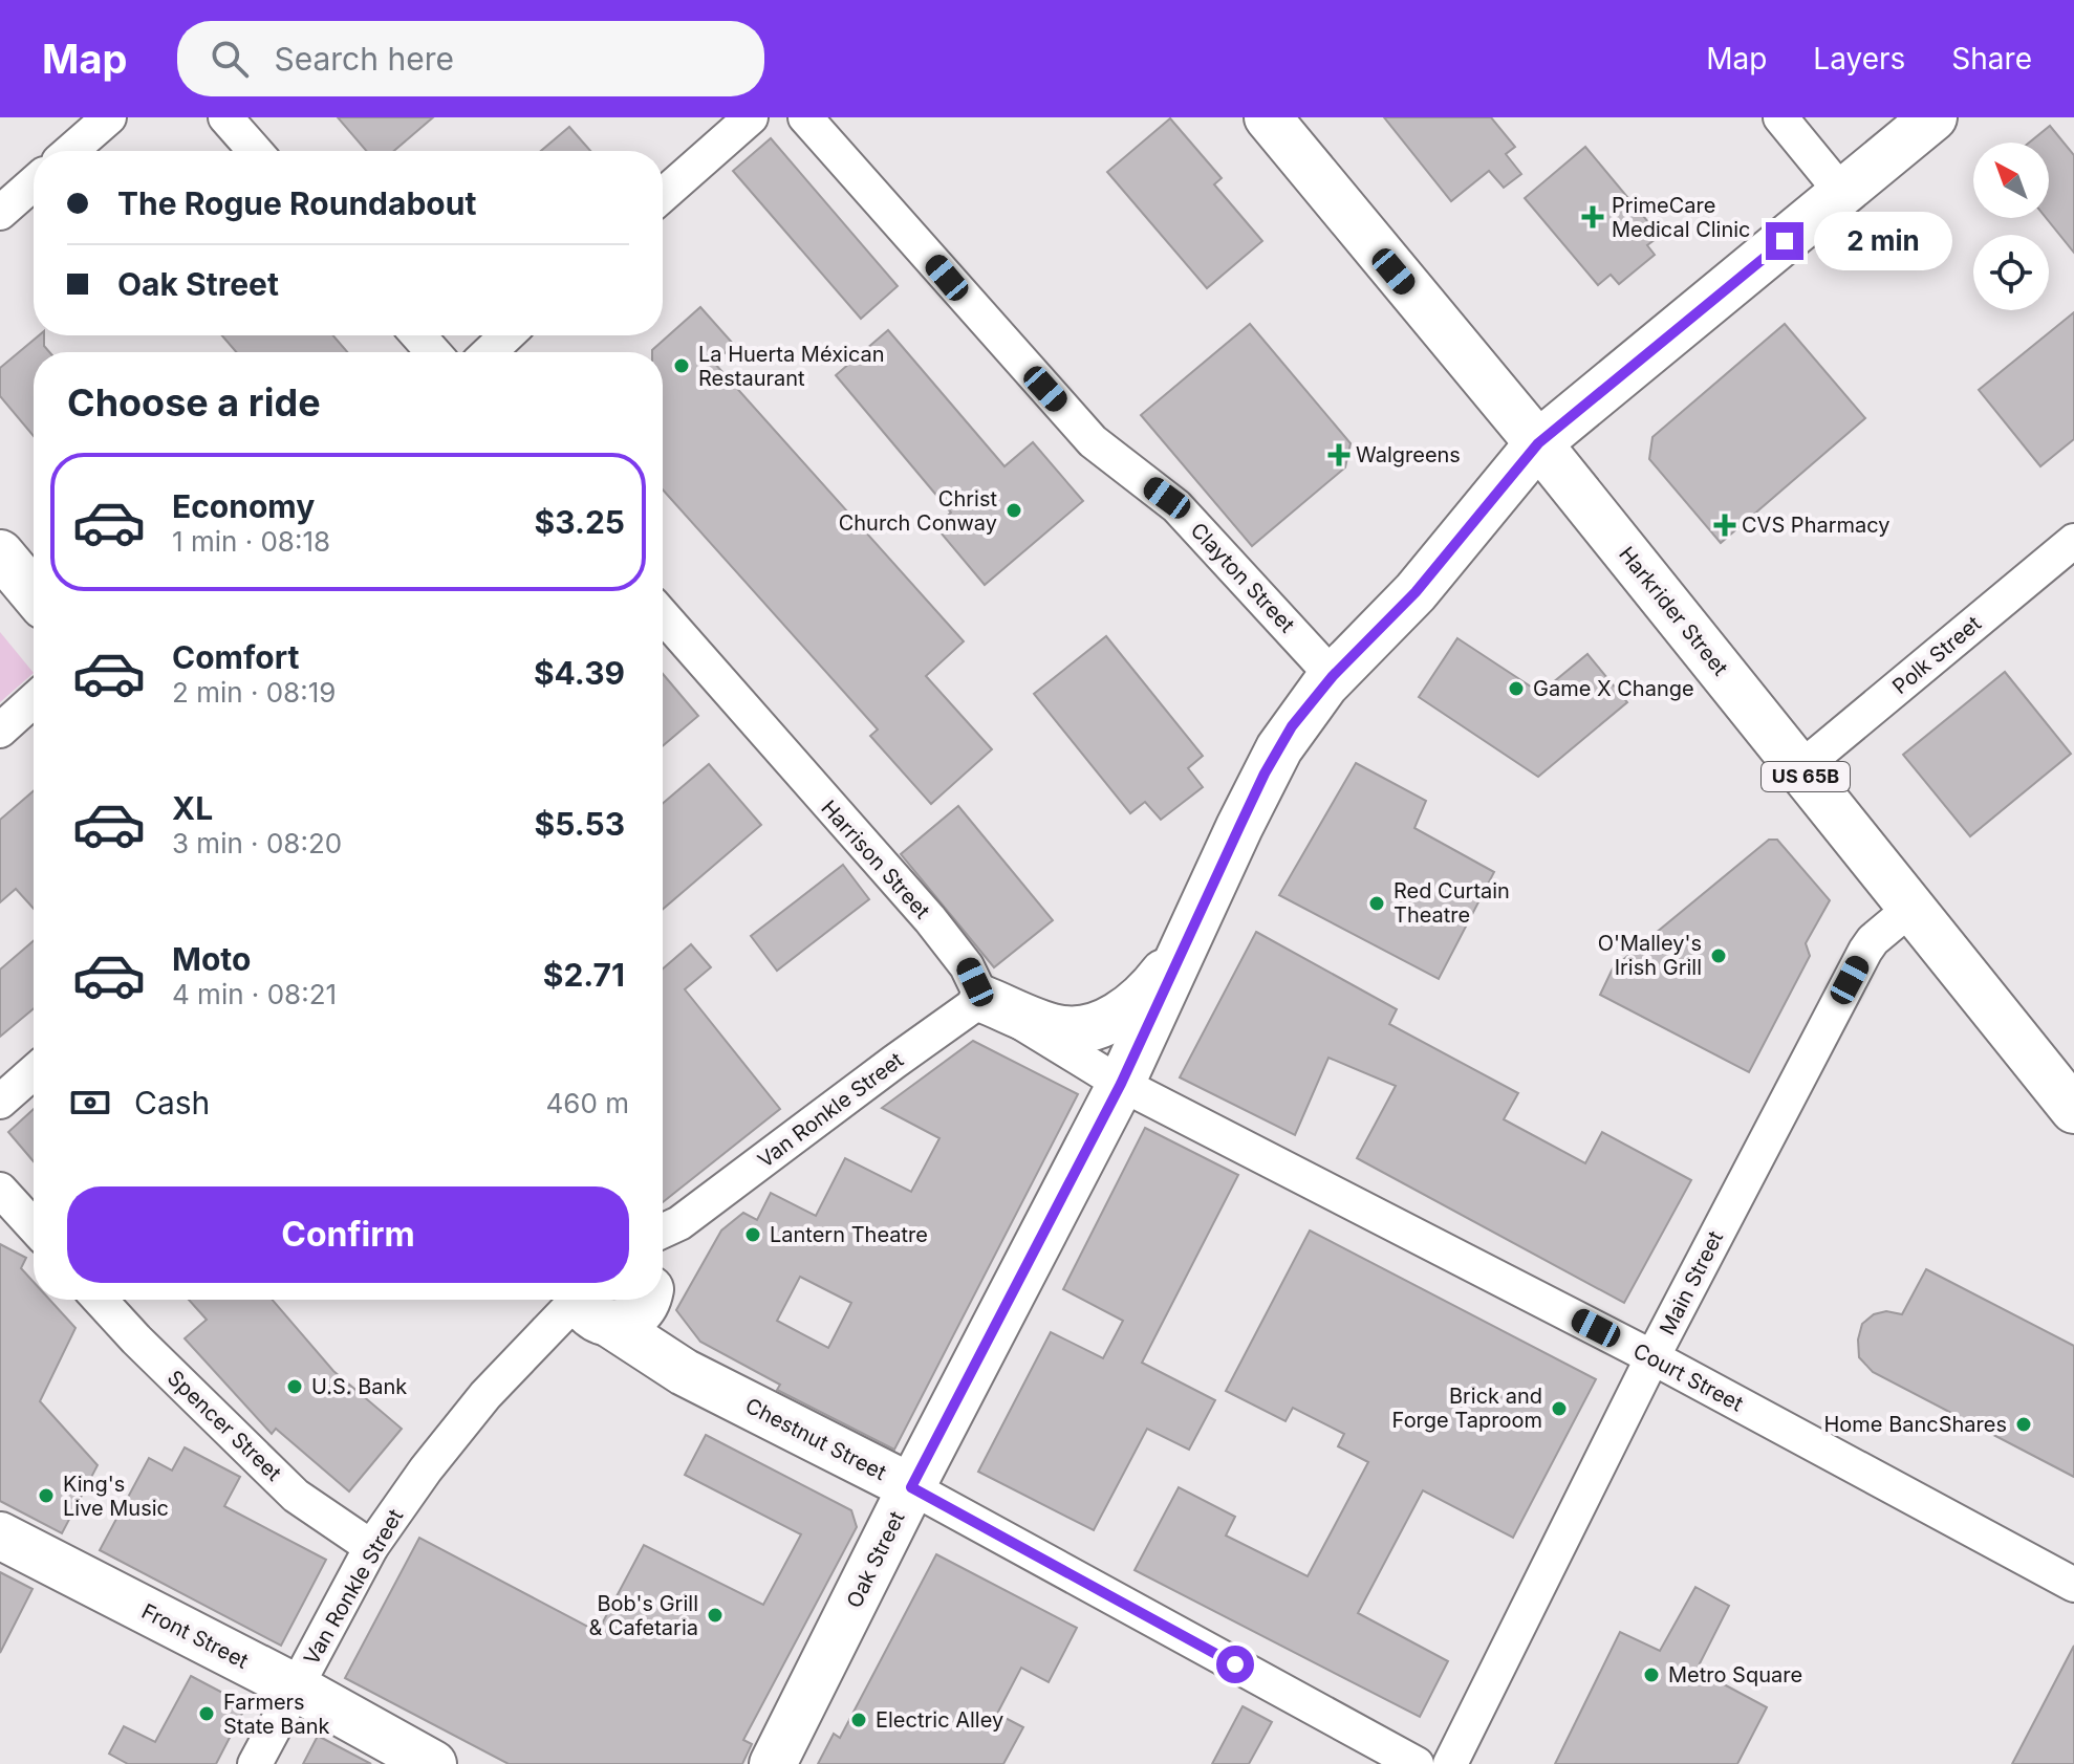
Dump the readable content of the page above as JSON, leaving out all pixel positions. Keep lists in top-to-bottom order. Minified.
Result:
{"streets":{"main road":["Harkrider Street","US 65B","Chestnut Street","Oak Street","Front Street"],"street":["Clayton Street","Polk Street","Harrison Street","Van Ronkle Street","Main Street","Court Street","Spencer Street"]},"crossings":[["Clayton Street","Oak Street"],["Harkrider Street","Polk Street"],["Harkrider Street","Main Street"],["Harkrider Street","Oak Street"],["Harrison Street","Van Ronkle Street"],["Harrison Street","Oak Street"],["Van Ronkle Street","Spencer Street"],["Van Ronkle Street","Chestnut Street"],["Van Ronkle Street","Oak Street"],["Van Ronkle Street","Front Street"],["Main Street","Court Street"],["Court Street","Oak Street"],["Chestnut Street","Oak Street"]],"places":{"health":["PrimeCare Medical Clinic","Walgreens","CVS Pharmacy"],"other":["La Huerta Méxican Restaurant","Christ Church Conway","Game X Change","Red Curtain Theatre","O'Malley's Irish Grill","Lantern Theatre","U.S. Bank","Brick and Forge Taproom","Home BancShares","King's Live Music","Bob's Grill & Cafetaria","Metro Square","Farmers State Bank","Electric Alley"]},"north":"top left","page":{"header":"Map","search":"Search here","nav":["Map","Layers","Share"],"banner":["The Rogue Roundabout","Oak Street"],"bubble":"2 min","heading":"Choose a ride","list":[{"name":"Economy","note":"1 min · 08:18","value":"$3.25"},{"name":"Comfort","note":"2 min · 08:19","value":"$4.39"},{"name":"XL","note":"3 min · 08:20","value":"$5.53"},{"name":"Moto","note":"4 min · 08:21","value":"$2.71"}],"pay":["Cash","460 m"],"buttons":"Confirm"}}
